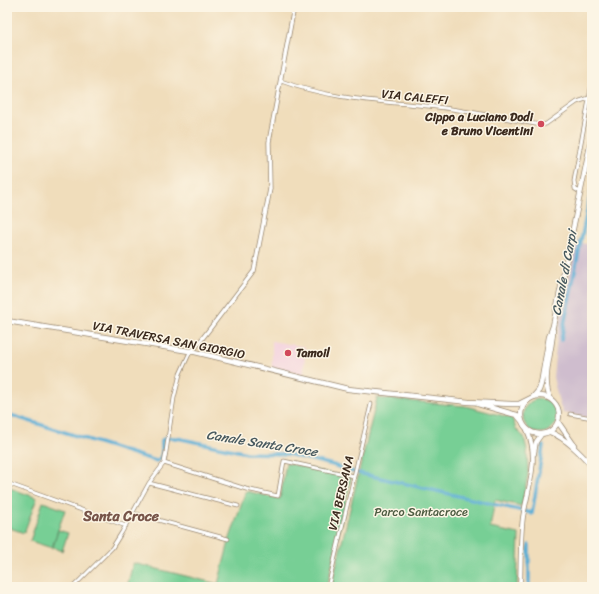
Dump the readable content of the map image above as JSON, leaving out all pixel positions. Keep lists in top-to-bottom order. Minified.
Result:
{"streets":{"main road":["VIA TRAVERSA SAN GIORGIO"],"street":["VIA CALEFFI","VIA BERSANA"]},"districts":["Santa Croce"],"water":["Canale di Carpi","Canale Santa Croce"],"parks":["Parco Santacroce"],"places":["Cippo a Luciano Dodi e Bruno Vicentini","Tamoil"]}
